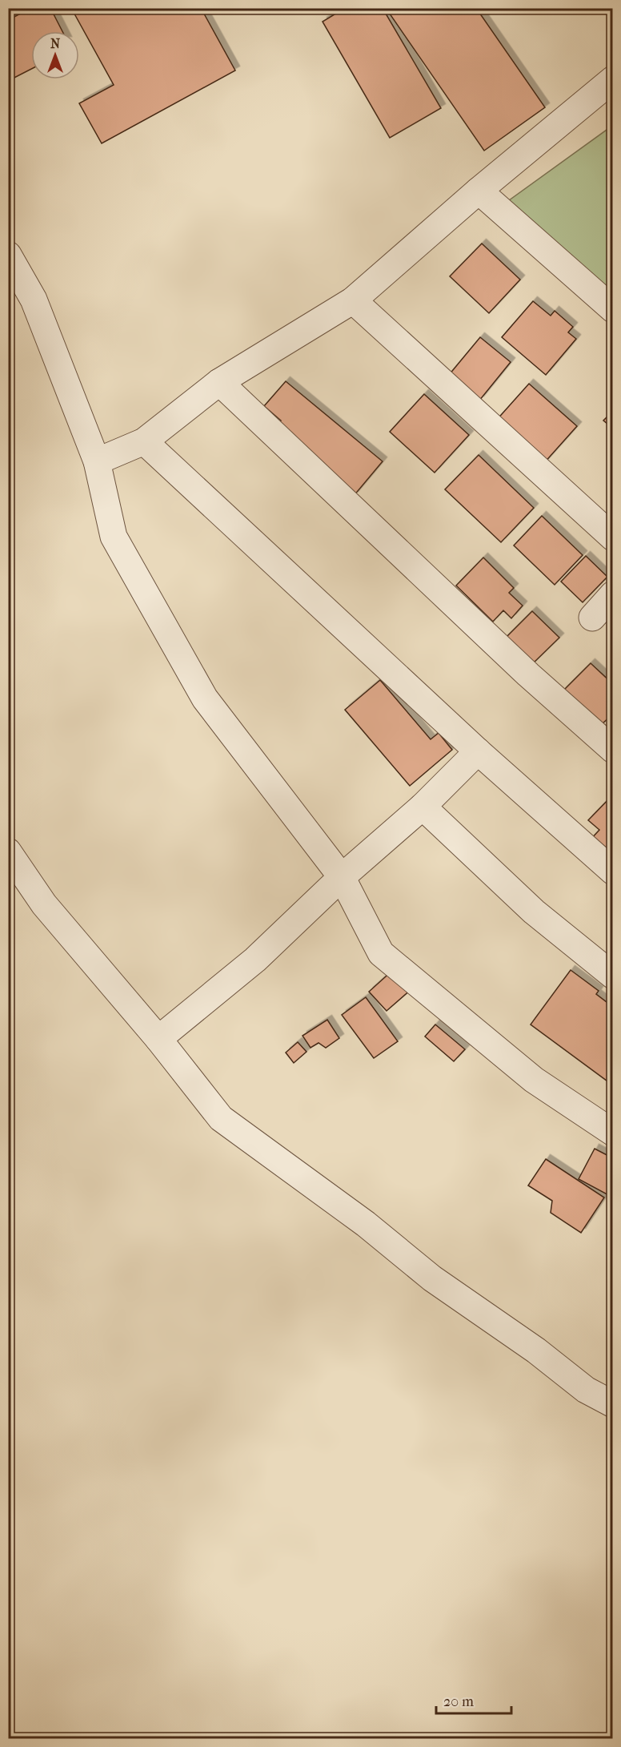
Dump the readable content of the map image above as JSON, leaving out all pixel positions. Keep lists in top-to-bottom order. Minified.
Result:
{"scale_bar":"20 m","north":"top"}
